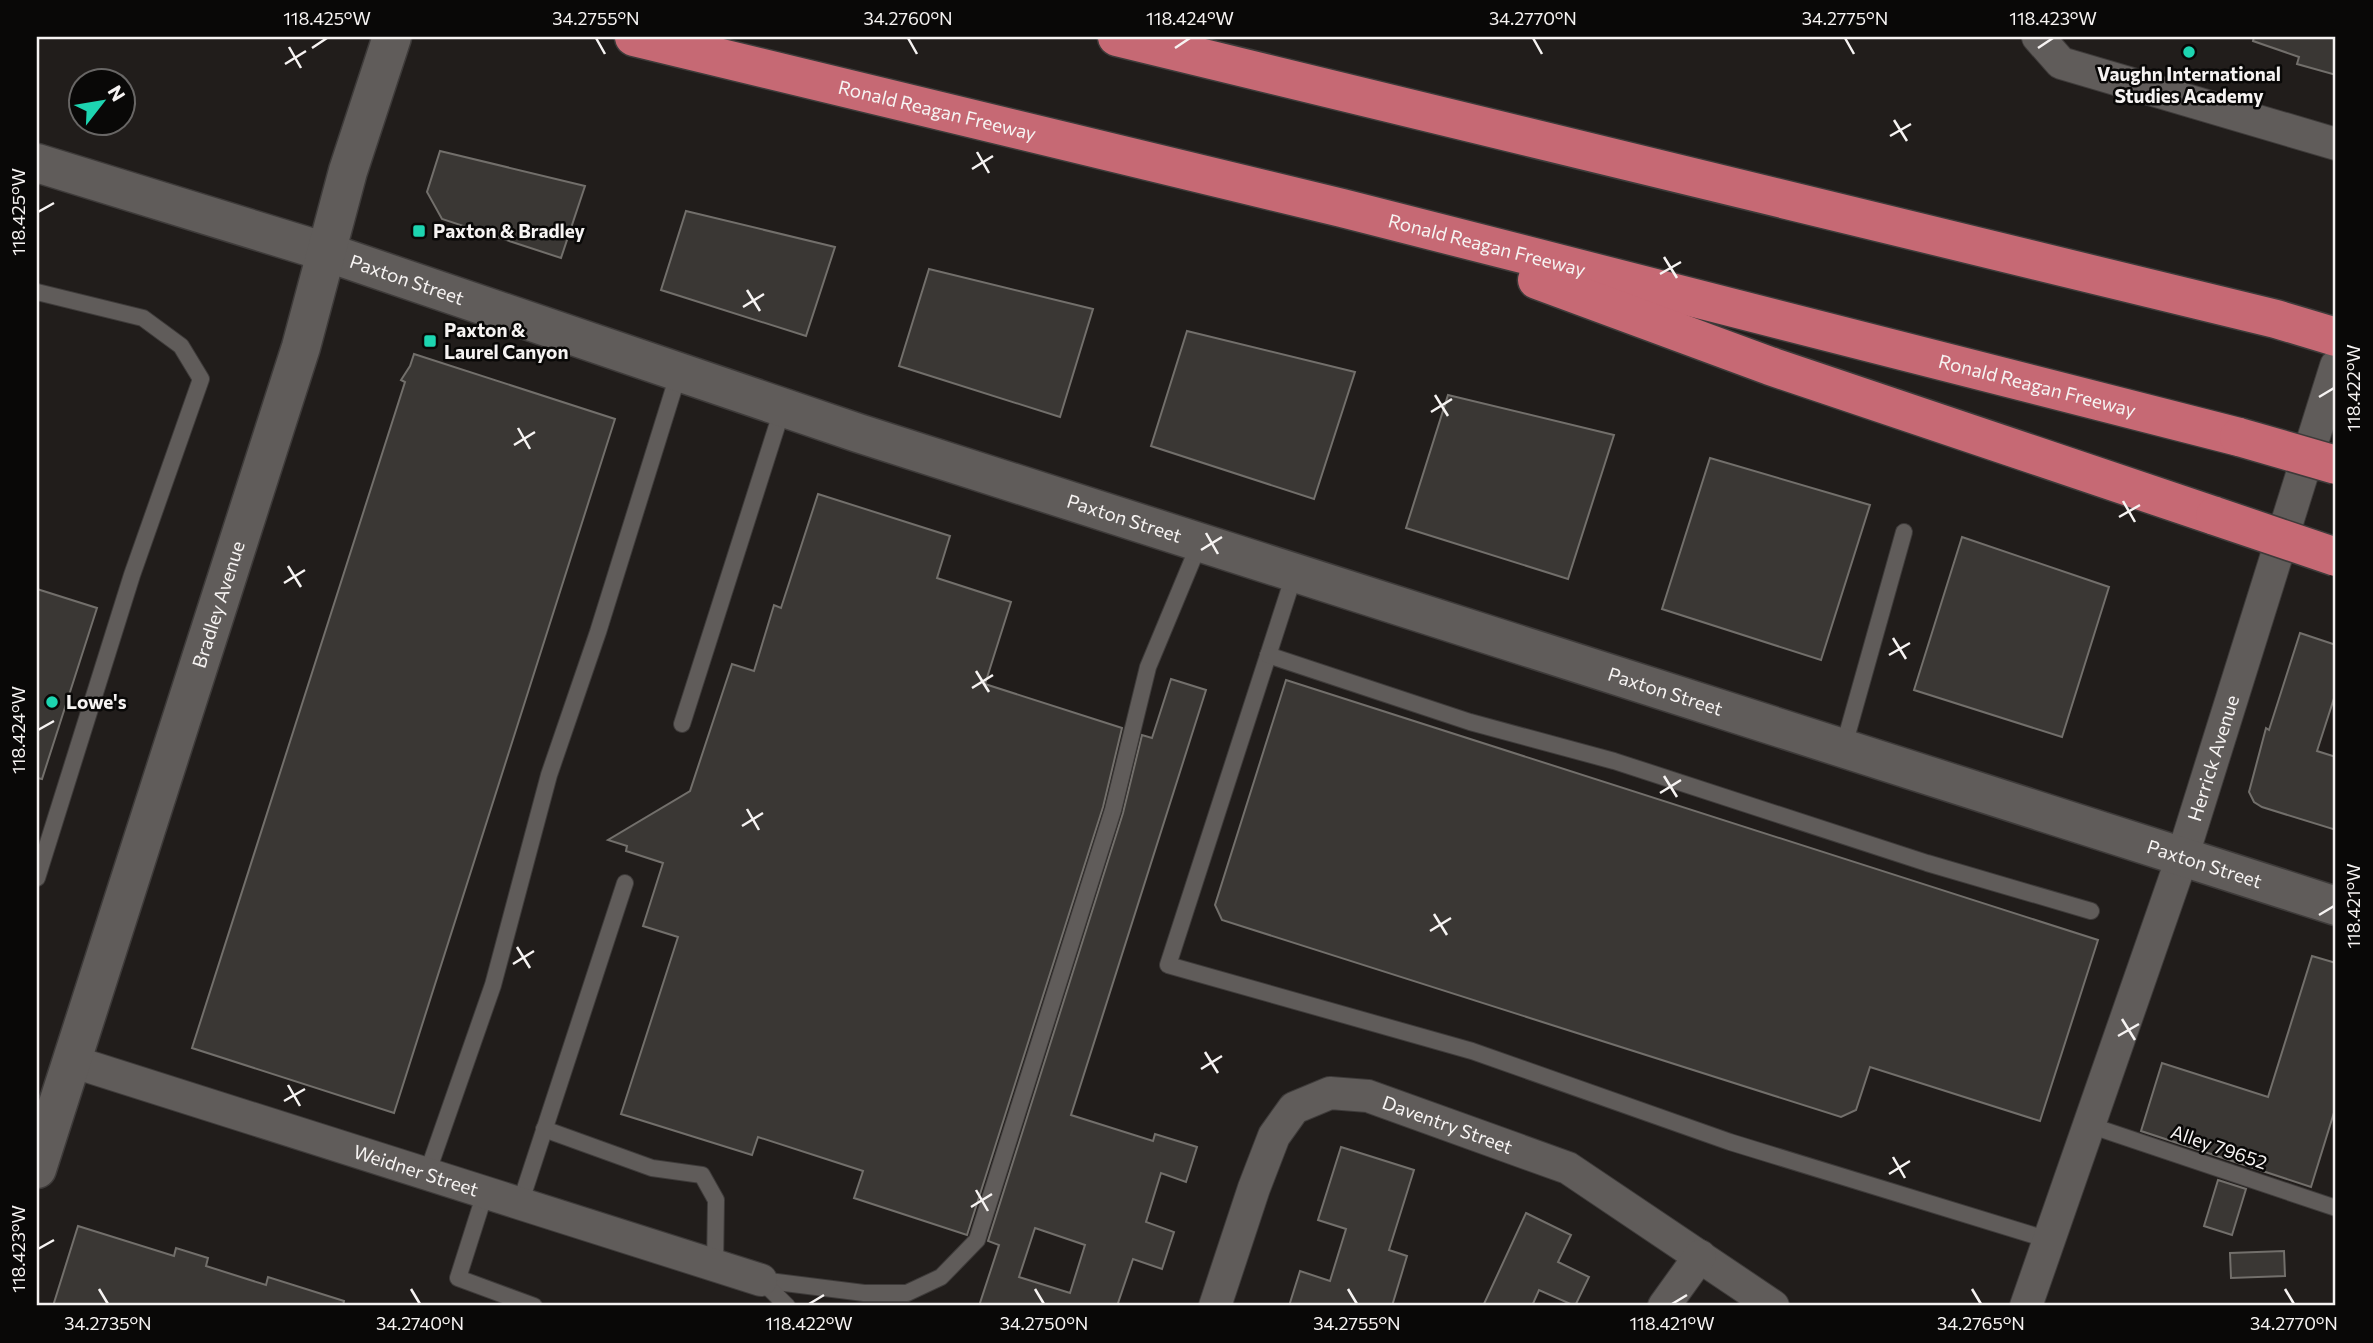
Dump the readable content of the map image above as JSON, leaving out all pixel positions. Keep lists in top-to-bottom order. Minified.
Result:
{"streets":{"highway":["Ronald Reagan Freeway"],"street":["Paxton Street","Bradley Avenue","Herrick Avenue","Daventry Street","Weidner Street"],"lane":["Alley 79652"]},"crossings":[["Paxton Street","Bradley Avenue"],["Paxton Street","Herrick Avenue"],["Bradley Avenue","Weidner Street"],["Herrick Avenue","Alley 79652"]],"places":{"other":["Vaughn International Studies Academy","Lowe's"],"transit":["Paxton & Bradley","Paxton & Laurel Canyon"]},"north":"top right","coordinates":["118.425°W","34.2755°N","34.2760°N","118.424°W","34.2770°N","34.2775°N","118.423°W","118.422°W","118.421°W","34.2735°N","34.2740°N","34.2750°N","34.2765°N"]}
